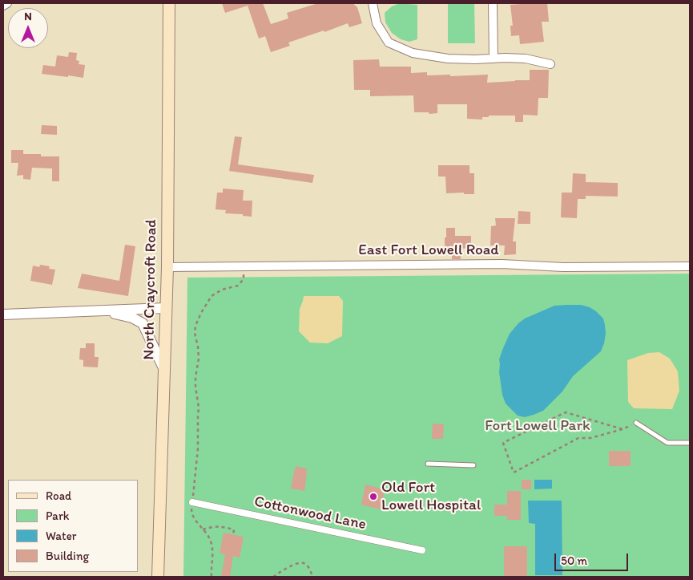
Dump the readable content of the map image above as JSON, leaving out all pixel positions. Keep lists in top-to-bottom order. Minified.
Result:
{"streets":{"main road":["North Craycroft Road"],"street":["East Fort Lowell Road","Cottonwood Lane"]},"crossings":[["East Fort Lowell Road","North Craycroft Road"]],"parks":["Fort Lowell Park"],"places":["Old Fort Lowell Hospital"],"legend":["Road","Park","Water","Building"],"scale_bar":"50 m","north":"top"}
